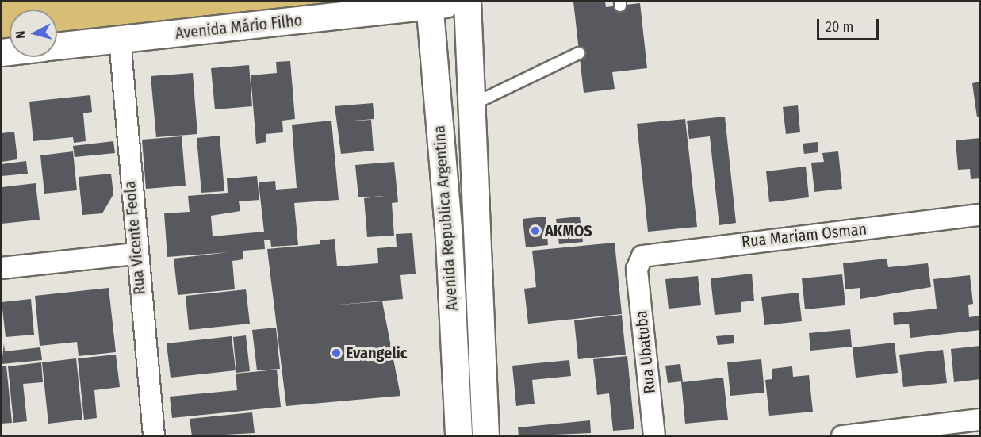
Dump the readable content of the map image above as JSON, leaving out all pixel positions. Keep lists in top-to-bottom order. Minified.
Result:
{"streets":{"main road":["Avenida Mário Filho","Avenida Republica Argentina"],"street":["Rua Mariam Osman","Rua Vicente Feola","Rua Ubatuba"]},"crossings":[["Avenida Mário Filho","Avenida Republica Argentina"],["Avenida Mário Filho","Rua Vicente Feola"],["Rua Mariam Osman","Rua Ubatuba"]],"places":["AKMOS","Evangelic"],"scale_bar":"20 m","north":"left"}
